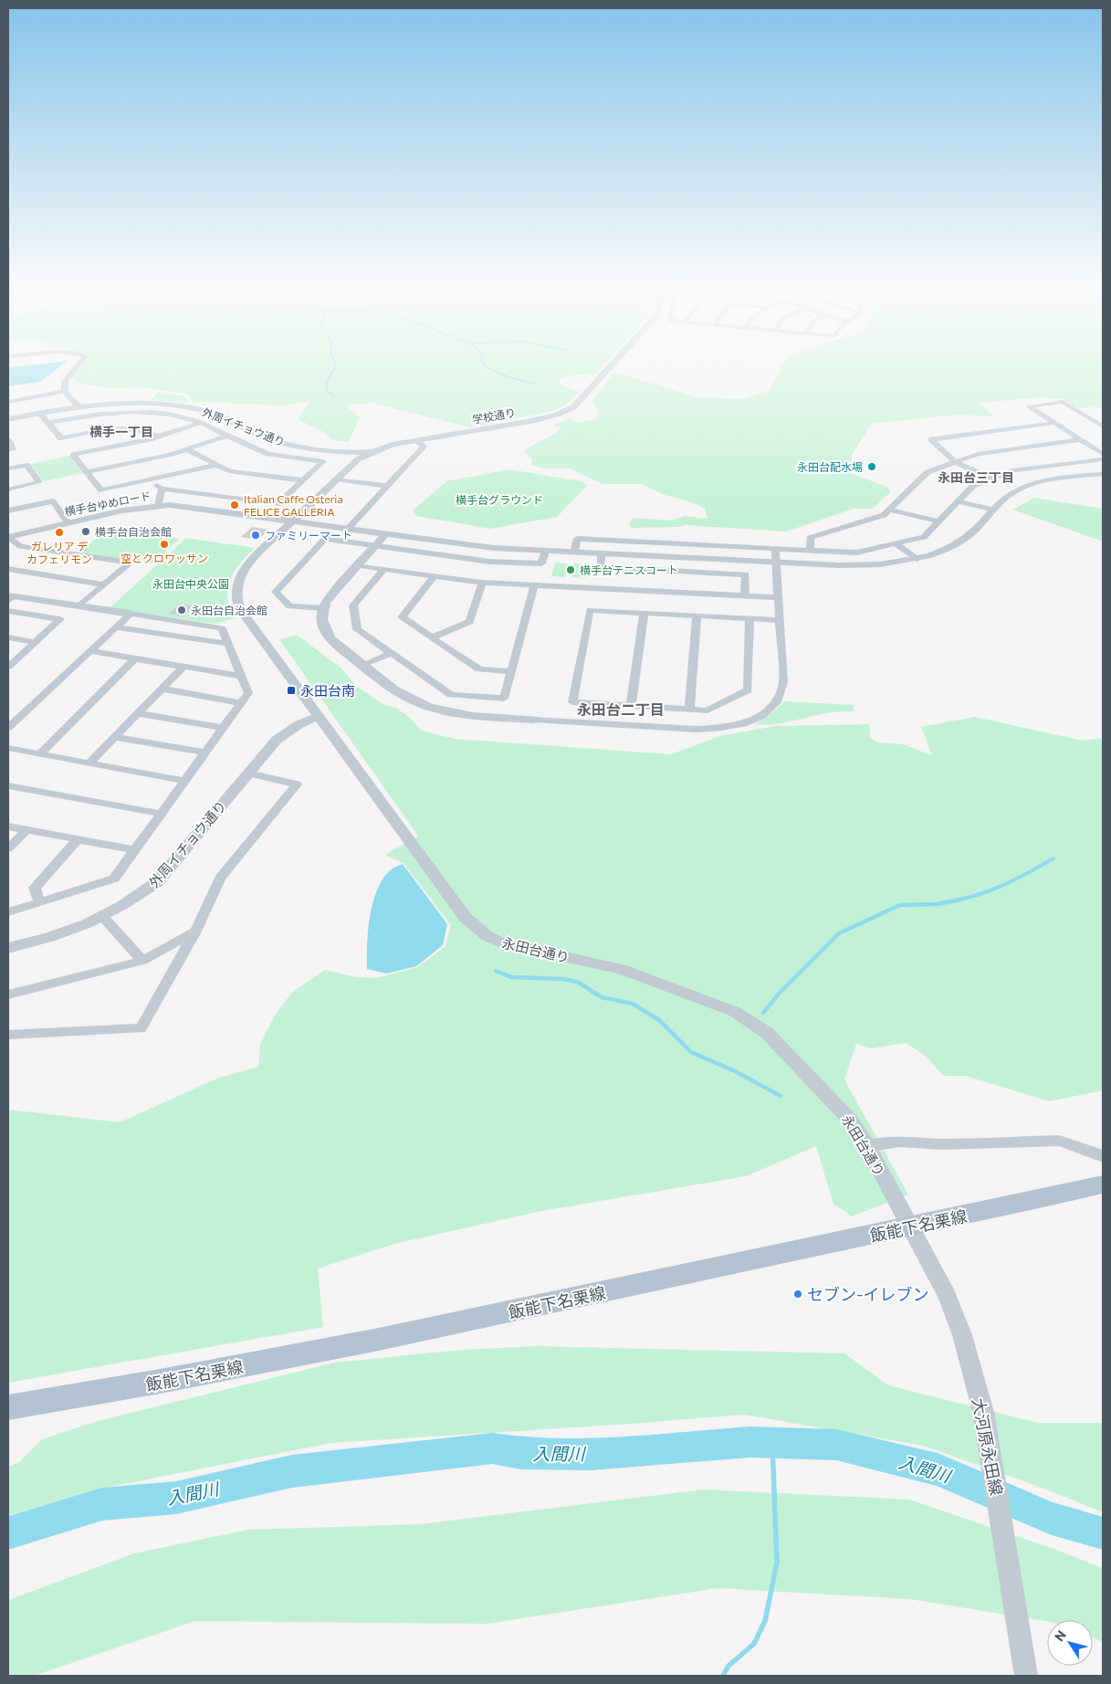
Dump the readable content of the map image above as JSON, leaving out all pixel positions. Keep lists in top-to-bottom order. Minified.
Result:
{"streets":{"main road":["飯能下名栗線"],"street":["学校通り","外周イチョウ通り","横手台ゆめロード","永田台通り","大河原永田線"]},"crossings":[["学校通り","外周イチョウ通り"],["学校通り","永田台通り"],["外周イチョウ通り","永田台通り"],["横手台ゆめロード","永田台通り"],["永田台通り","飯能下名栗線"],["永田台通り","大河原永田線"],["飯能下名栗線","大河原永田線"]],"districts":["横手一丁目","永田台三丁目","永田台二丁目"],"water":["入間川"],"parks":["横手台グラウンド","永田台中央公園"],"places":{"other":["永田台配水場","Italian Caffe Osteria FELICE GALLERIA","横手台自治会館","ガレリア デ カフェリモン","ファミリーマート","空とクロワッサン","横手台テニスコート","永田台自治会館","セブン-イレブン"],"transit":["永田台南"]},"north":"top left"}
